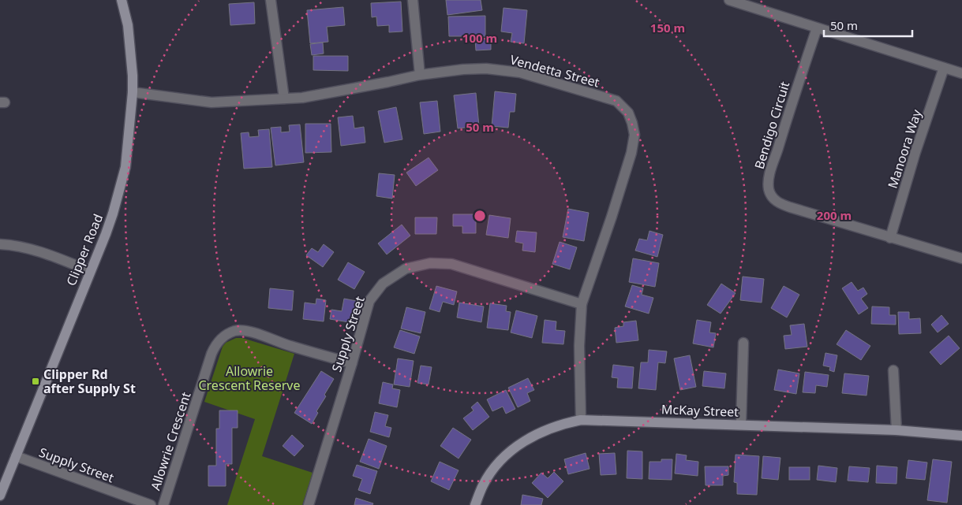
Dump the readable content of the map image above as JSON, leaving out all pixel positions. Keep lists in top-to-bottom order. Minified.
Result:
{"streets":{"street":["Vendetta Street","Bendigo Circuit","Manoora Way","Clipper Road","Supply Street","McKay Street","Allowrie Crescent"]},"crossings":[["Vendetta Street","Clipper Road"],["Vendetta Street","Supply Street"],["Vendetta Street","McKay Street"],["Bendigo Circuit","Manoora Way"],["Clipper Road","Supply Street"],["Supply Street","Allowrie Crescent"]],"parks":["Allowrie Crescent Reserve"],"places":{"transit":["Clipper Rd after Supply St"]},"scale_bar":"50 m","rings":["150 m","100 m","50 m","200 m"]}
